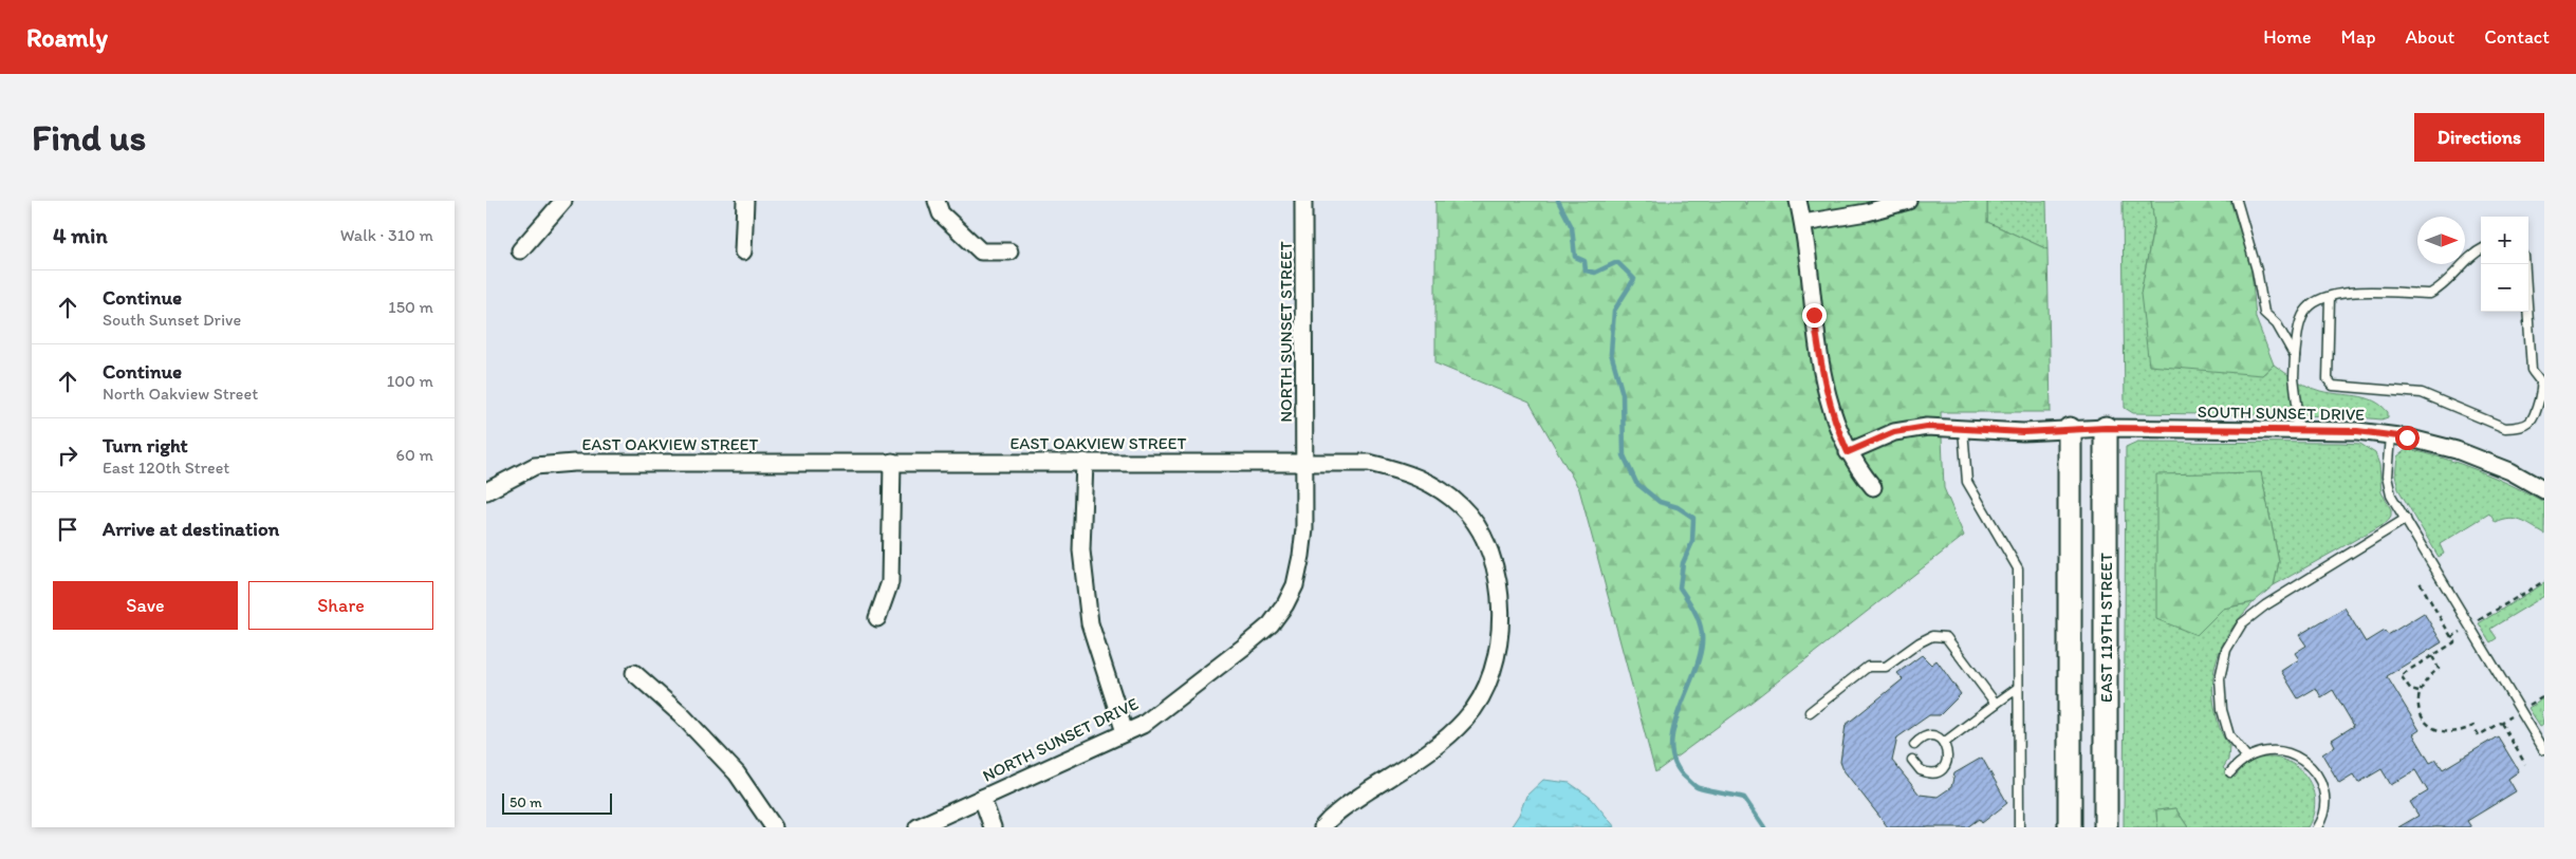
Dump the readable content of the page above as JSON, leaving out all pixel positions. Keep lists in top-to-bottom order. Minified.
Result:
{"streets":{"main road":["EAST 119TH STREET"],"street":["NORTH SUNSET STREET","SOUTH SUNSET DRIVE","EAST OAKVIEW STREET","NORTH SUNSET DRIVE"]},"crossings":[["NORTH SUNSET STREET","EAST OAKVIEW STREET"],["NORTH SUNSET STREET","NORTH SUNSET DRIVE"],["SOUTH SUNSET DRIVE","EAST 119TH STREET"],["EAST OAKVIEW STREET","NORTH SUNSET DRIVE"]],"scale_bar":"50 m","north":"right","page":{"header":"Roamly","nav":["Home","Map","About","Contact"],"buttons":["Directions",["Save","Share"]],"title":"Find us","heading":["4 min","Walk · 310 m"],"map_buttons":["+","−"],"list":[["Continue","South Sunset Drive","150 m"],["Continue","North Oakview Street","100 m"],["Turn right","East 120th Street","60 m"],"Arrive at destination"],"scale":"50 m"}}
